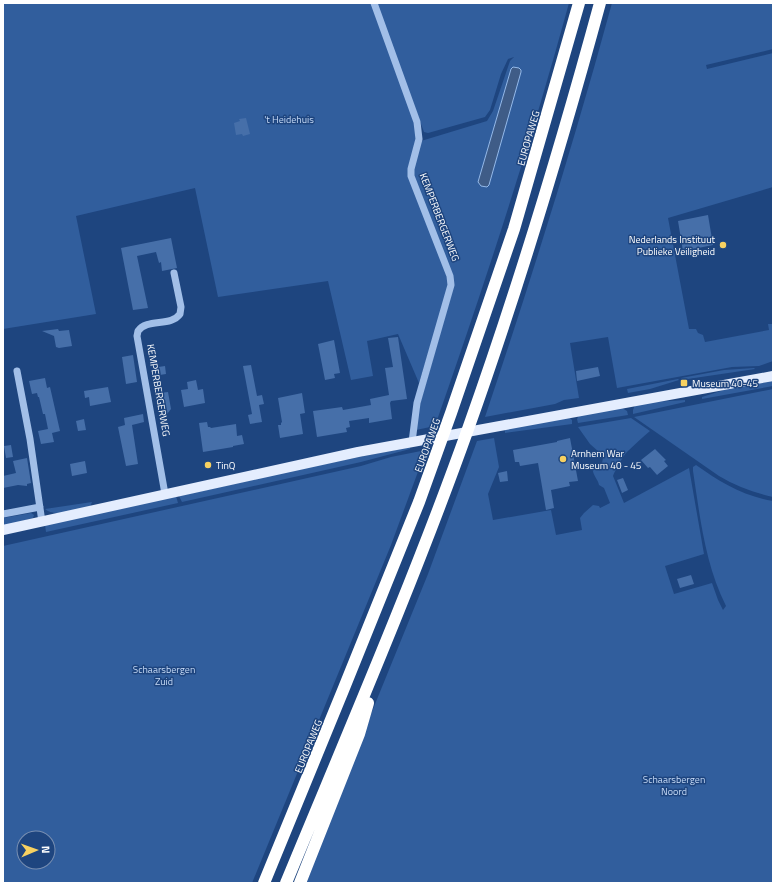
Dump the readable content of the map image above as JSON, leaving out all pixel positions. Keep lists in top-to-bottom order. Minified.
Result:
{"streets":{"highway":["EUROPAWEG"],"street":["KEMPERBERGERWEG"]},"parks":["'t Heidehuis","Schaarsbergen Zuid","Schaarsbergen Noord"],"places":{"other":["Nederlands Instituut Publieke Veiligheid","Arnhem War Museum 40 - 45","TinQ"],"transit":["Museum 40-45"]},"north":"right"}
